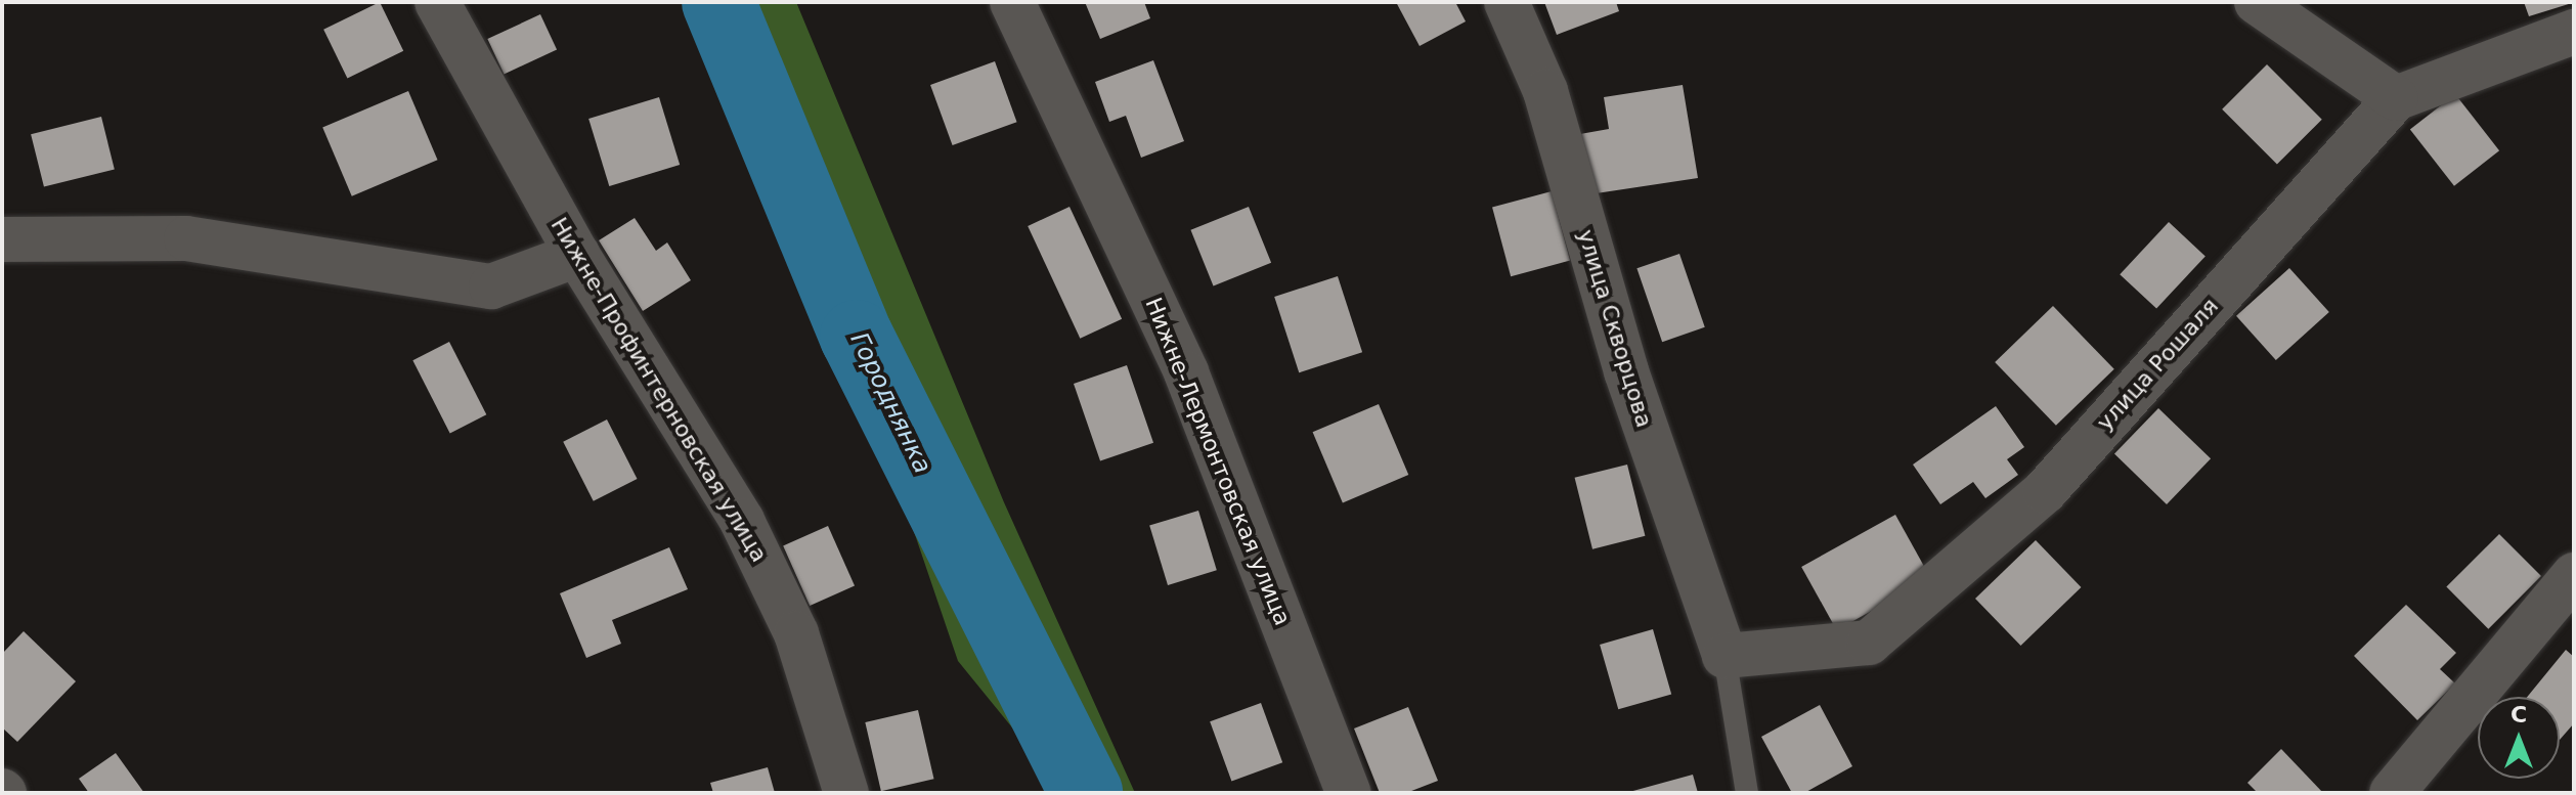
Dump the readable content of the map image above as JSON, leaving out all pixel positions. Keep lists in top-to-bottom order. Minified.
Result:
{"streets":{"street":["улица Скворцова","улица Рошаля","Нижне-Профинтерновская улица","Нижне-Лермонтовская улица"]},"crossings":[["улица Скворцова","улица Рошаля"]],"water":["Городнянка"],"north":"top"}
